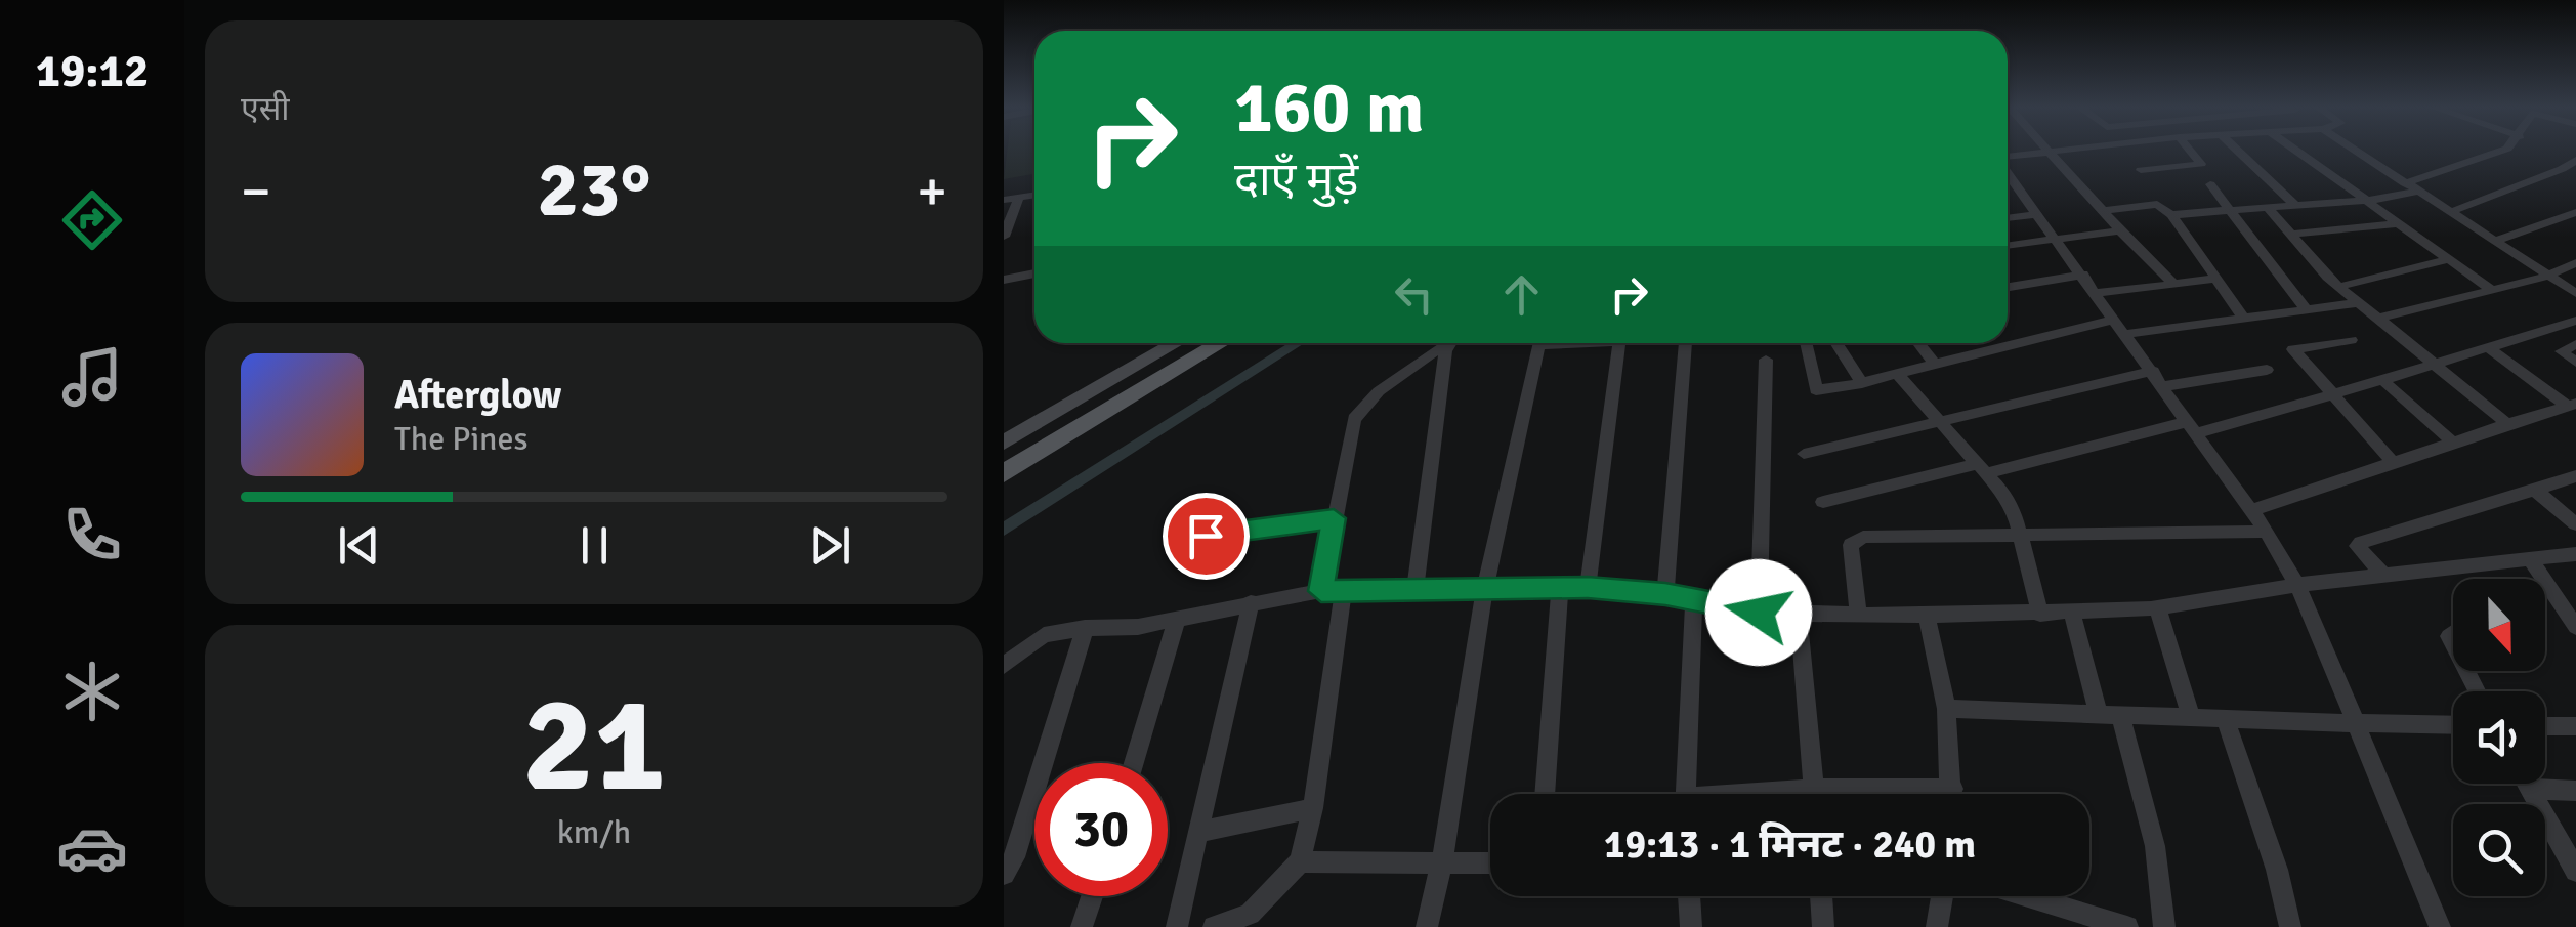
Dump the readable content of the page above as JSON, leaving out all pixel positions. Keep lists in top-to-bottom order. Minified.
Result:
{"north":"bottom","page":{"tabs":"19:12","tile":["एसी",["21","km/h"]],"turn":["160 m","दाएँ मुड़ें"],"heat":["−","23°","+"],"song":["Afterglow","The Pines"],"limit":"30","trip":"19:13 · 1 मिनट · 240 m"}}
